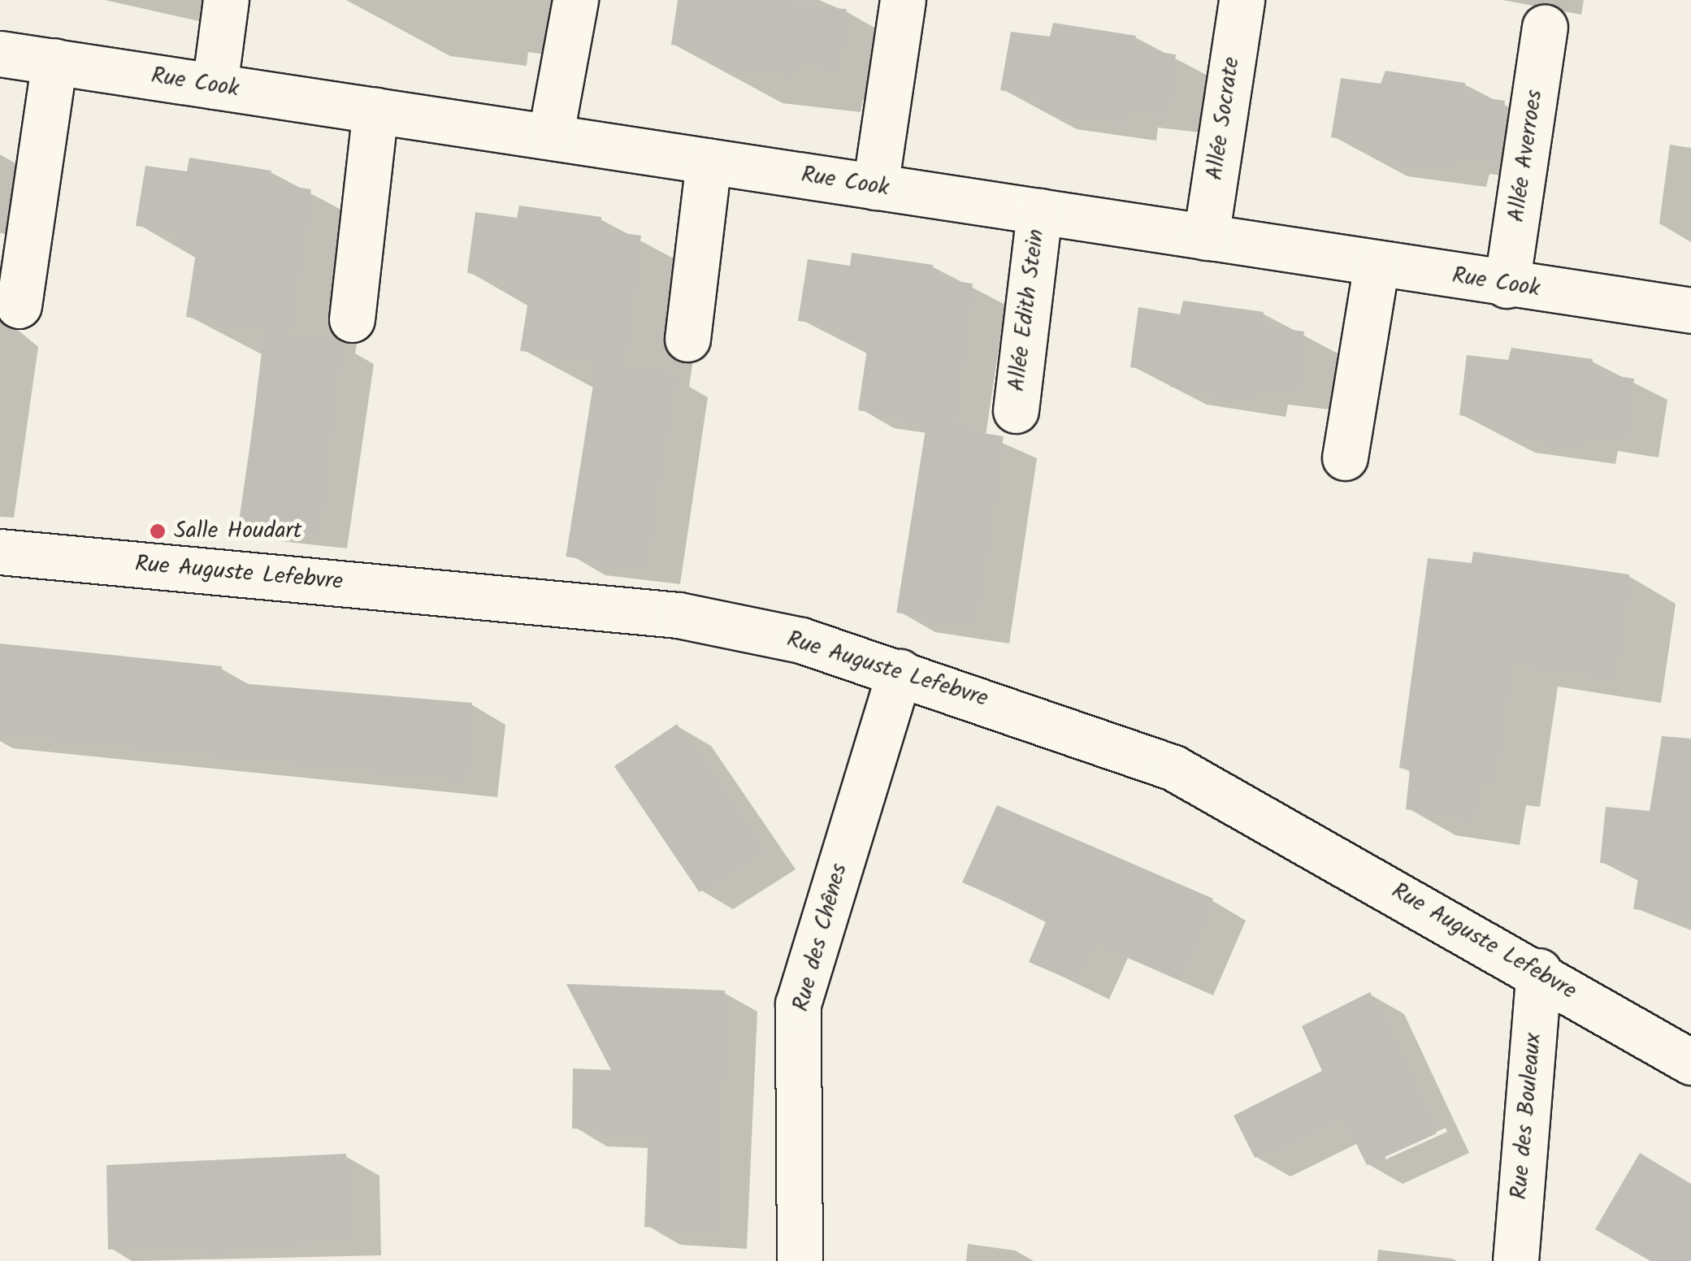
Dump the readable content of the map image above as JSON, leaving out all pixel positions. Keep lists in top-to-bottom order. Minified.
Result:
{"streets":{"street":["Rue Cook","Allée Socrate","Allée Averroes","Allée Edith Stein","Rue Auguste Lefebvre","Rue des Chênes","Rue des Bouleaux"]},"crossings":[["Rue Cook","Allée Socrate"],["Rue Cook","Allée Averroes"],["Rue Cook","Allée Edith Stein"],["Rue Auguste Lefebvre","Rue des Chênes"],["Rue Auguste Lefebvre","Rue des Bouleaux"]],"places":["Salle Houdart"]}
